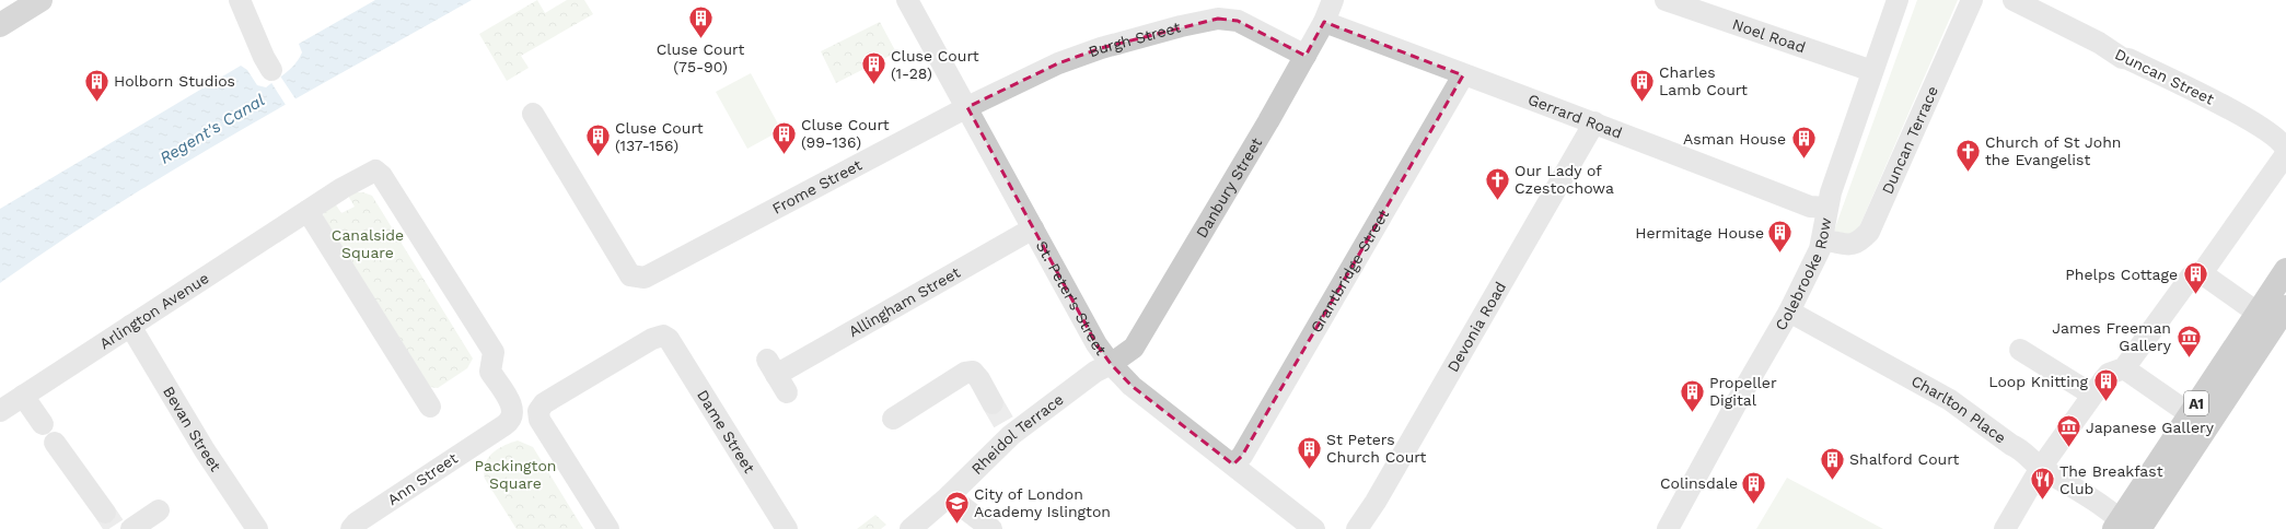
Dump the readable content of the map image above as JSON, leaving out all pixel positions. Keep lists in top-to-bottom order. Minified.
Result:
{"streets":{"highway":["A1"],"street":["Noel Road","Burgh Street","Duncan Street","Gerrard Road","Duncan Terrace","Frome Street","Danbury Street","Grantbridge Street","Colebrooke Row","St. Peter's Street","Allingham Street","Arlington Avenue","Devonia Road","Charlton Place","Bevan Street","Dame Street","Rheidol Terrace","Ann Street"]},"crossings":[["Noel Road","Colebrooke Row"],["Burgh Street","Frome Street"],["Burgh Street","Danbury Street"],["Burgh Street","St. Peter's Street"],["Gerrard Road","Danbury Street"],["Gerrard Road","Grantbridge Street"],["Gerrard Road","Colebrooke Row"],["Gerrard Road","Devonia Road"],["Duncan Terrace","Colebrooke Row"],["Frome Street","St. Peter's Street"],["Danbury Street","St. Peter's Street"],["Danbury Street","Rheidol Terrace"],["Grantbridge Street","St. Peter's Street"],["Colebrooke Row","Charlton Place"],["St. Peter's Street","Allingham Street"],["St. Peter's Street","Rheidol Terrace"],["Arlington Avenue","Bevan Street"],["Arlington Avenue","Ann Street"],["A1","Charlton Place"]],"water":["Regent's Canal"],"parks":["Canalside Square","Packington Square"],"places":{"building":["Cluse Court (75-90)","Cluse Court (1-28)","Holborn Studios","Charles Lamb Court","Cluse Court (99-136)","Cluse Court (137-156)","Asman House","Hermitage House","Phelps Cottage","Loop Knitting","Propeller Digital","St Peters Church Court","Shalford Court","Colinsdale"],"church":["Church of St John the Evangelist","Our Lady of Czestochowa"],"museum":["James Freeman Gallery","Japanese Gallery"],"restaurant":["The Breakfast Club"],"school or university":["City of London Academy Islington"]}}
